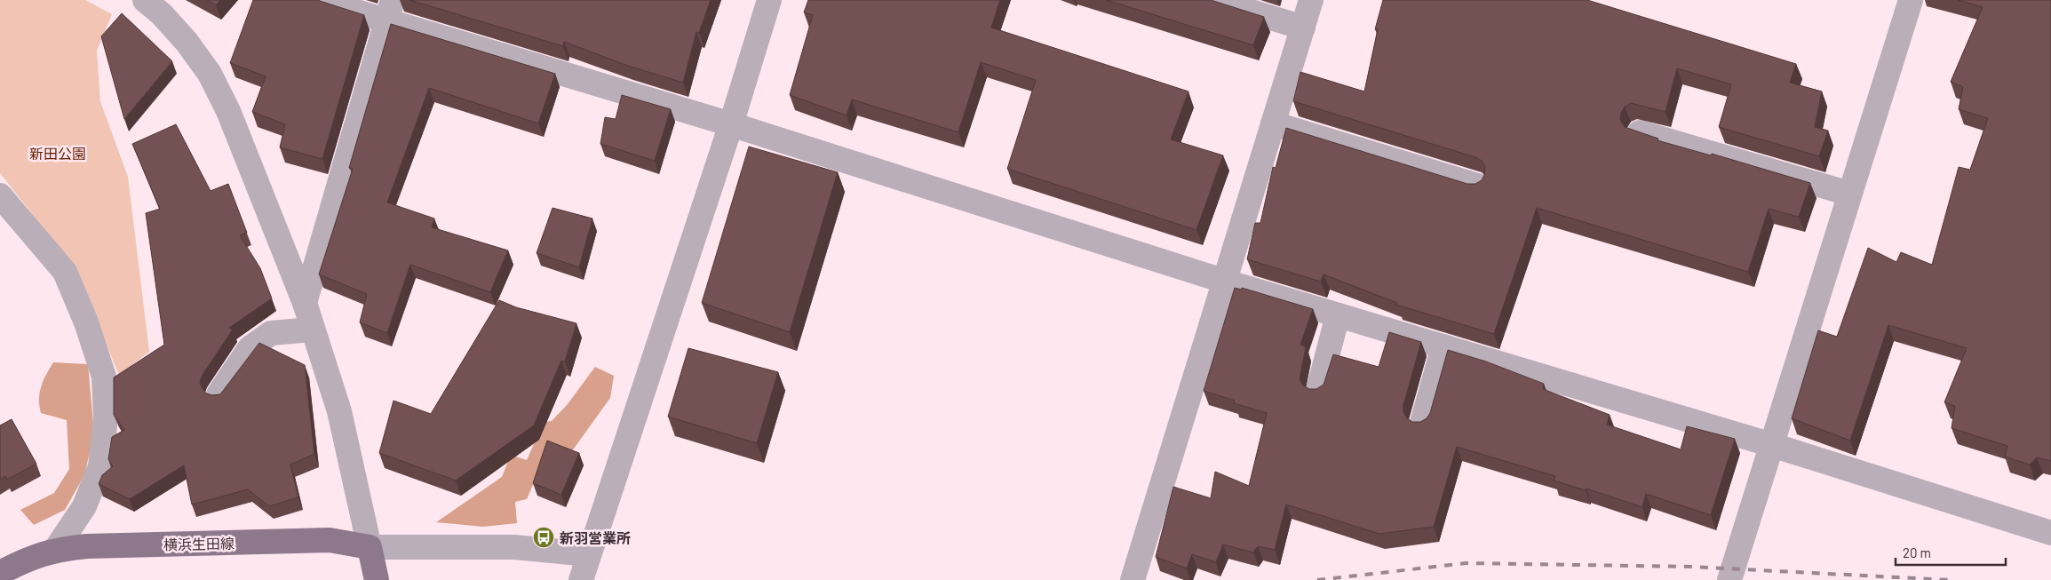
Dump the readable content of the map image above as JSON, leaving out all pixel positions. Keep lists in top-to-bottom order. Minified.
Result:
{"streets":{"main road":["横浜生田線"]},"parks":["新田公園"],"places":{"bus stop":["新羽営業所"]},"scale_bar":"20 m"}
